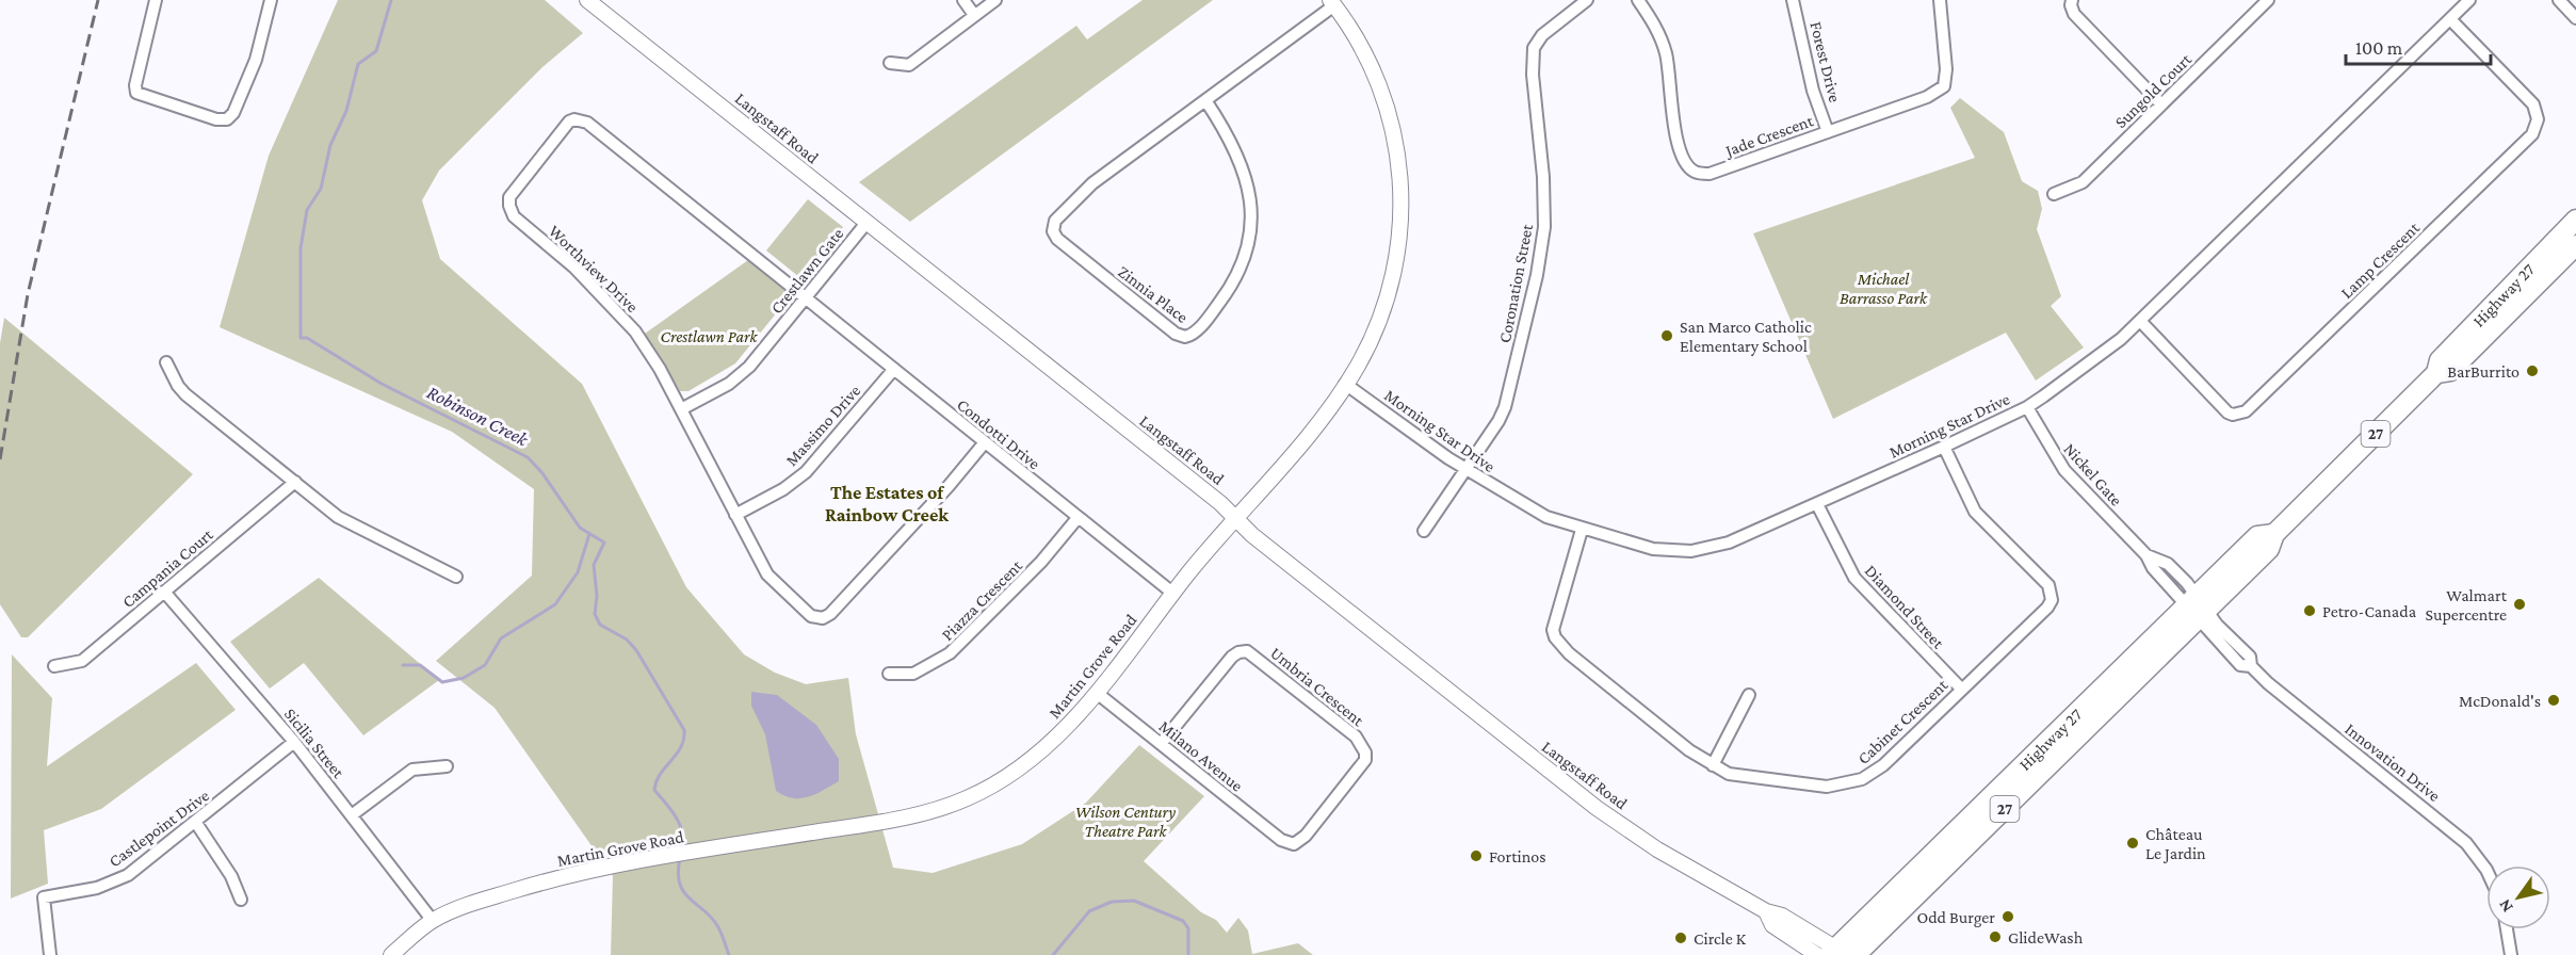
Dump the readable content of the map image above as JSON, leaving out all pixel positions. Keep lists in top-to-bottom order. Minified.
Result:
{"streets":{"main road":["Highway 27","27"],"street":["Forest Drive","Sungold Court","Langstaff Road","Jade Crescent","Lamp Crescent","Worthview Drive","Crestlawn Gate","Coronation Street","Zinnia Place","Massimo Drive","Morning Star Drive","Condotti Drive","Nickel Gate","Campania Court","Piazza Crescent","Diamond Street","Martin Grove Road","Umbria Crescent","Cabinet Crescent","Sicilia Street","Milano Avenue","Innovation Drive","Castlepoint Drive"]},"crossings":[["Forest Drive","Jade Crescent"],["Langstaff Road","Crestlawn Gate"],["Langstaff Road","Highway 27"],["Langstaff Road","Martin Grove Road"],["Lamp Crescent","Morning Star Drive"],["Worthview Drive","Crestlawn Gate"],["Worthview Drive","Massimo Drive"],["Worthview Drive","Condotti Drive"],["Crestlawn Gate","Condotti Drive"],["Coronation Street","Morning Star Drive"],["Zinnia Place","Martin Grove Road"],["Highway 27","Nickel Gate"],["Highway 27","Innovation Drive"],["Massimo Drive","Condotti Drive"],["Morning Star Drive","Nickel Gate"],["Morning Star Drive","Diamond Street"],["Morning Star Drive","Martin Grove Road"],["Morning Star Drive","Cabinet Crescent"],["Condotti Drive","Piazza Crescent"],["Condotti Drive","Martin Grove Road"],["Nickel Gate","Innovation Drive"],["Campania Court","Sicilia Street"],["Diamond Street","Cabinet Crescent"],["Martin Grove Road","Sicilia Street"],["Martin Grove Road","Milano Avenue"],["Umbria Crescent","Milano Avenue"],["Sicilia Street","Castlepoint Drive"]],"districts":["The Estates of Rainbow Creek"],"water":["Robinson Creek"],"parks":["Michael Barrasso Park","Crestlawn Park","Wilson Century Theatre Park"],"places":["San Marco Catholic Elementary School","BarBurrito","Walmart Supercentre","Petro-Canada","McDonald's","Château Le Jardin","Fortinos","Odd Burger","GlideWash","Circle K"],"scale_bar":"100 m","north":"bottom left"}
